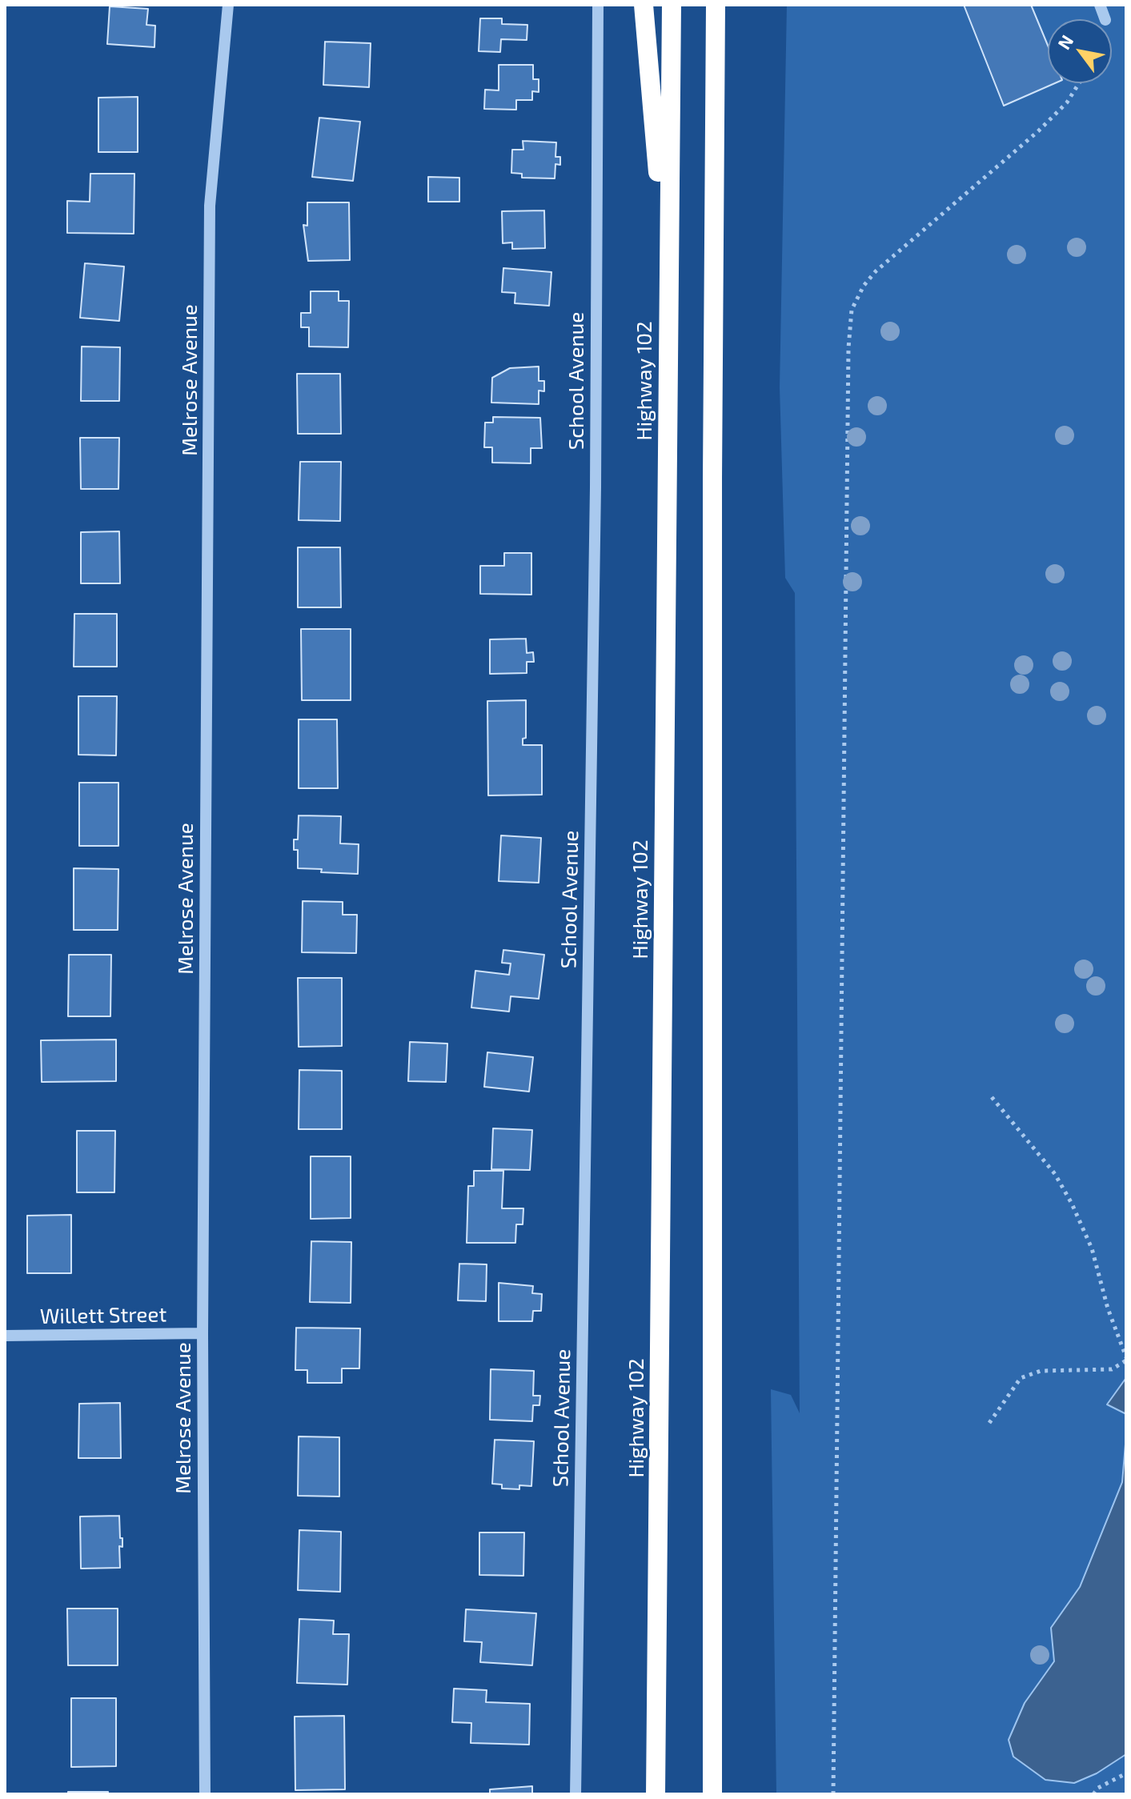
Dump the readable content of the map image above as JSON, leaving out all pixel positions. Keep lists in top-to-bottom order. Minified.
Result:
{"streets":{"highway":["Highway 102"],"street":["Melrose Avenue","School Avenue","Willett Street"]},"crossings":[["Melrose Avenue","Willett Street"]],"north":"top left"}
